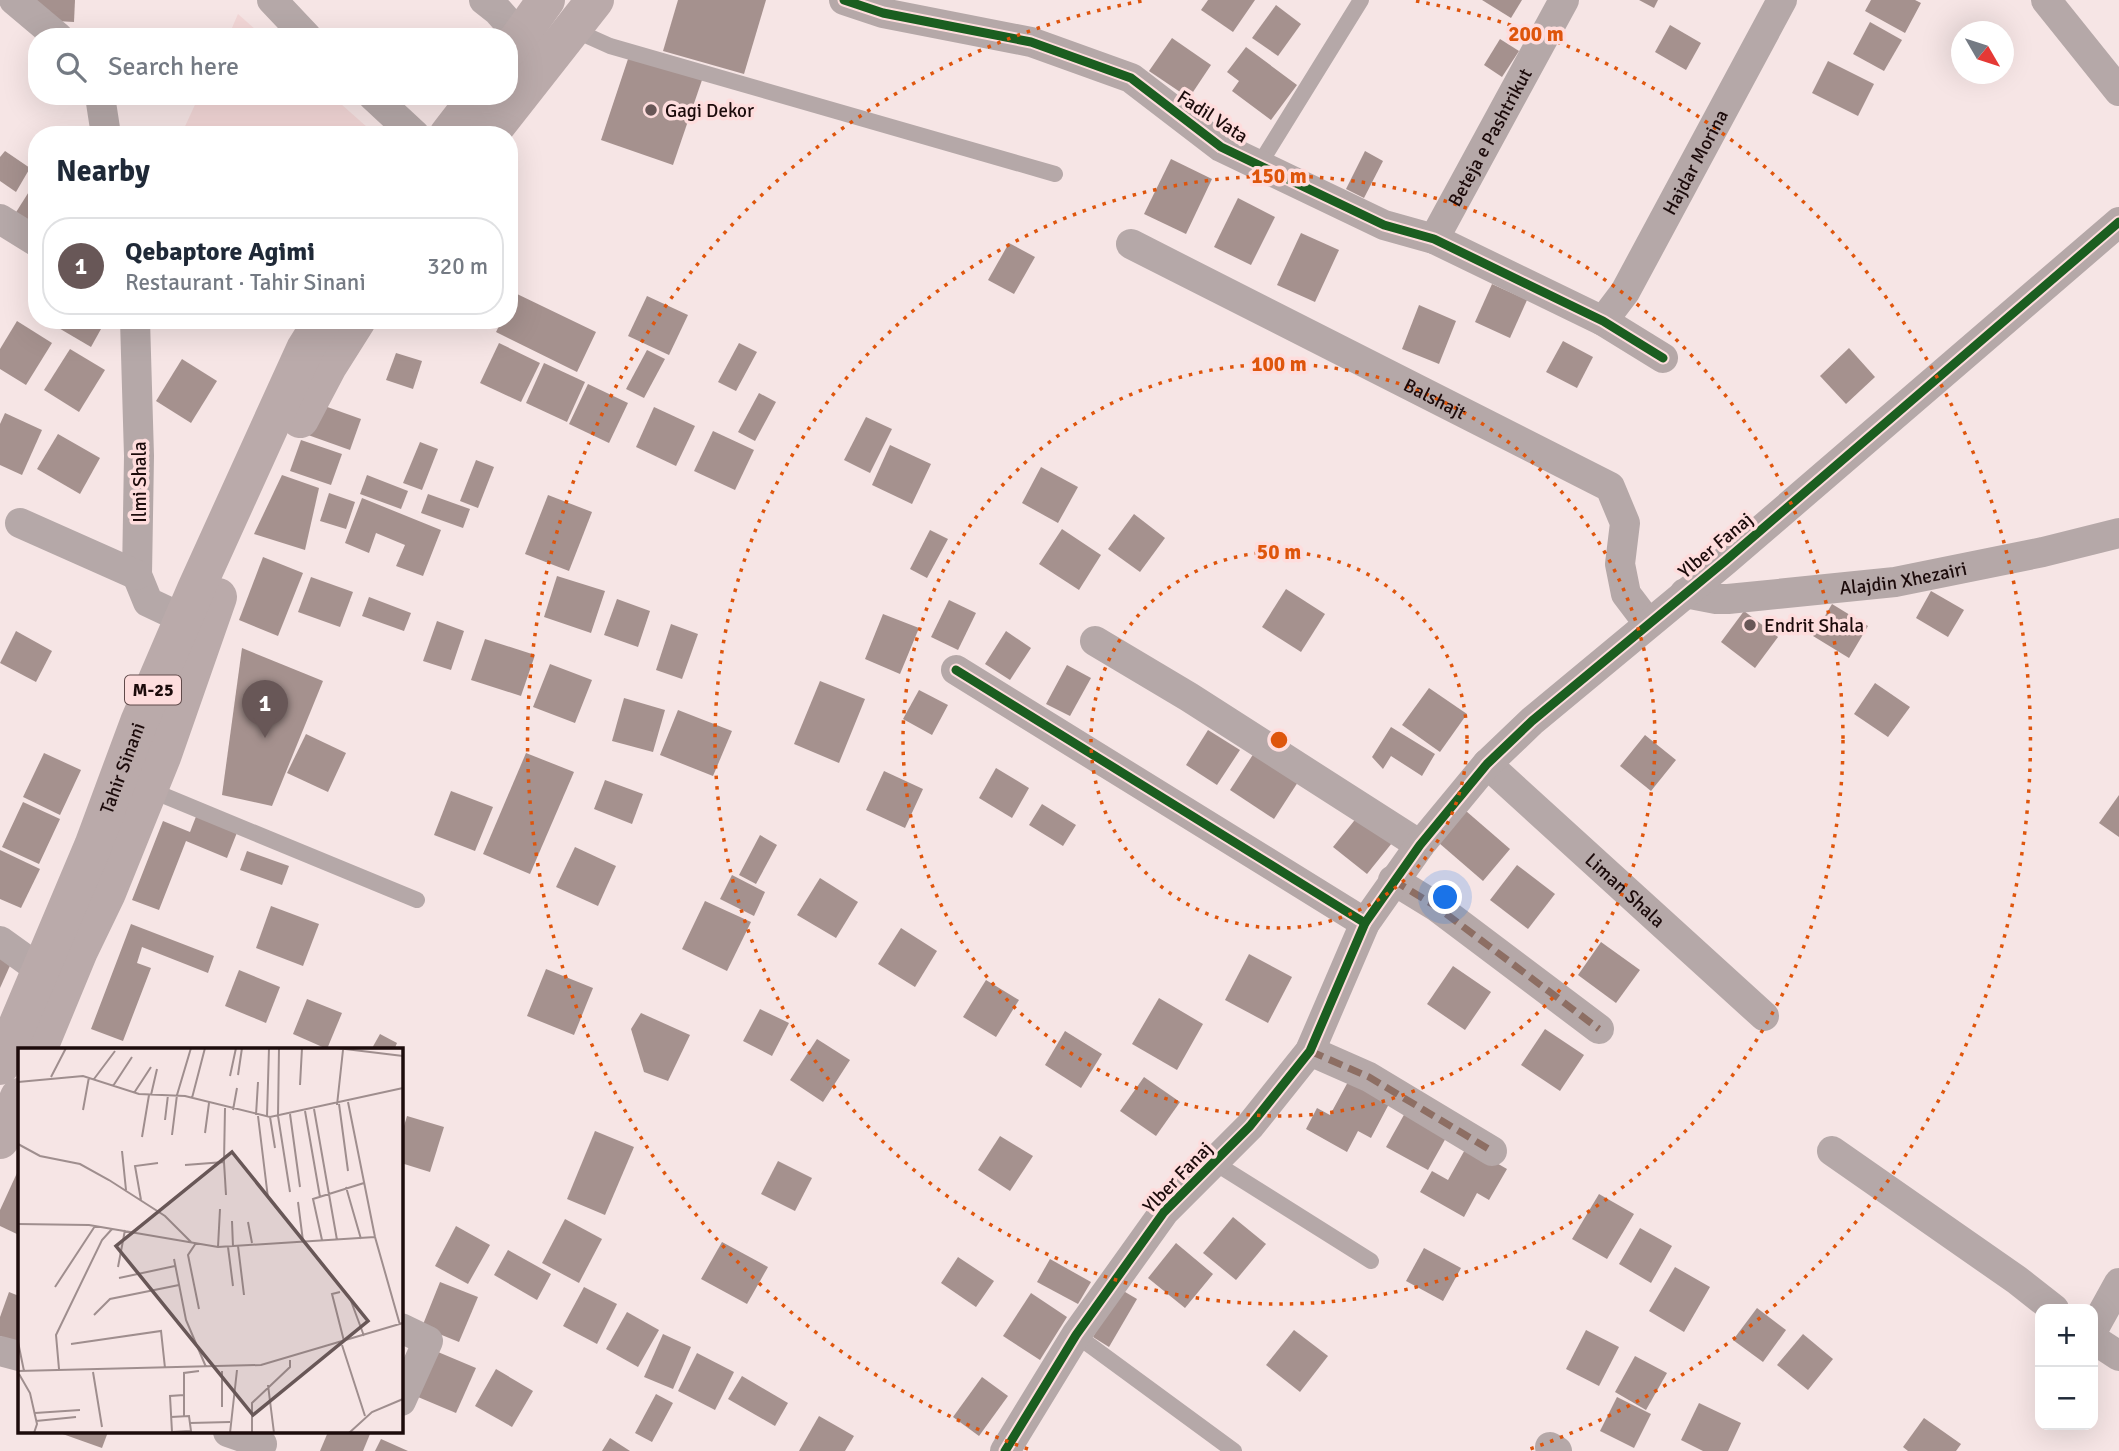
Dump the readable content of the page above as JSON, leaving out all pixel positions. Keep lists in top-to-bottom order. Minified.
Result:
{"streets":{"main road":["M-25","Tahir Sinani"],"street":["Fadil Vata","Beteja e Pashtrikut","Hajdar Morina","Balshajt","Ilmi Shala","Ylber Fanaj","Alajdin Xhezairi","Liman Shala"]},"crossings":[["Fadil Vata","Beteja e Pashtrikut"],["Fadil Vata","Hajdar Morina"],["Balshajt","Ylber Fanaj"],["Ylber Fanaj","Alajdin Xhezairi"],["Ylber Fanaj","Liman Shala"]],"places":["Gagi Dekor","Endrit Shala"],"north":"bottom right","page":{"search":"Search here","heading":"Nearby","list":[{"mark":"1","name":"Qebaptore Agimi","note":"Restaurant · Tahir Sinani","value":"320 m"}],"pins":"1","map_buttons":["+","−"]},"rings":["200 m","150 m","100 m","50 m"]}
